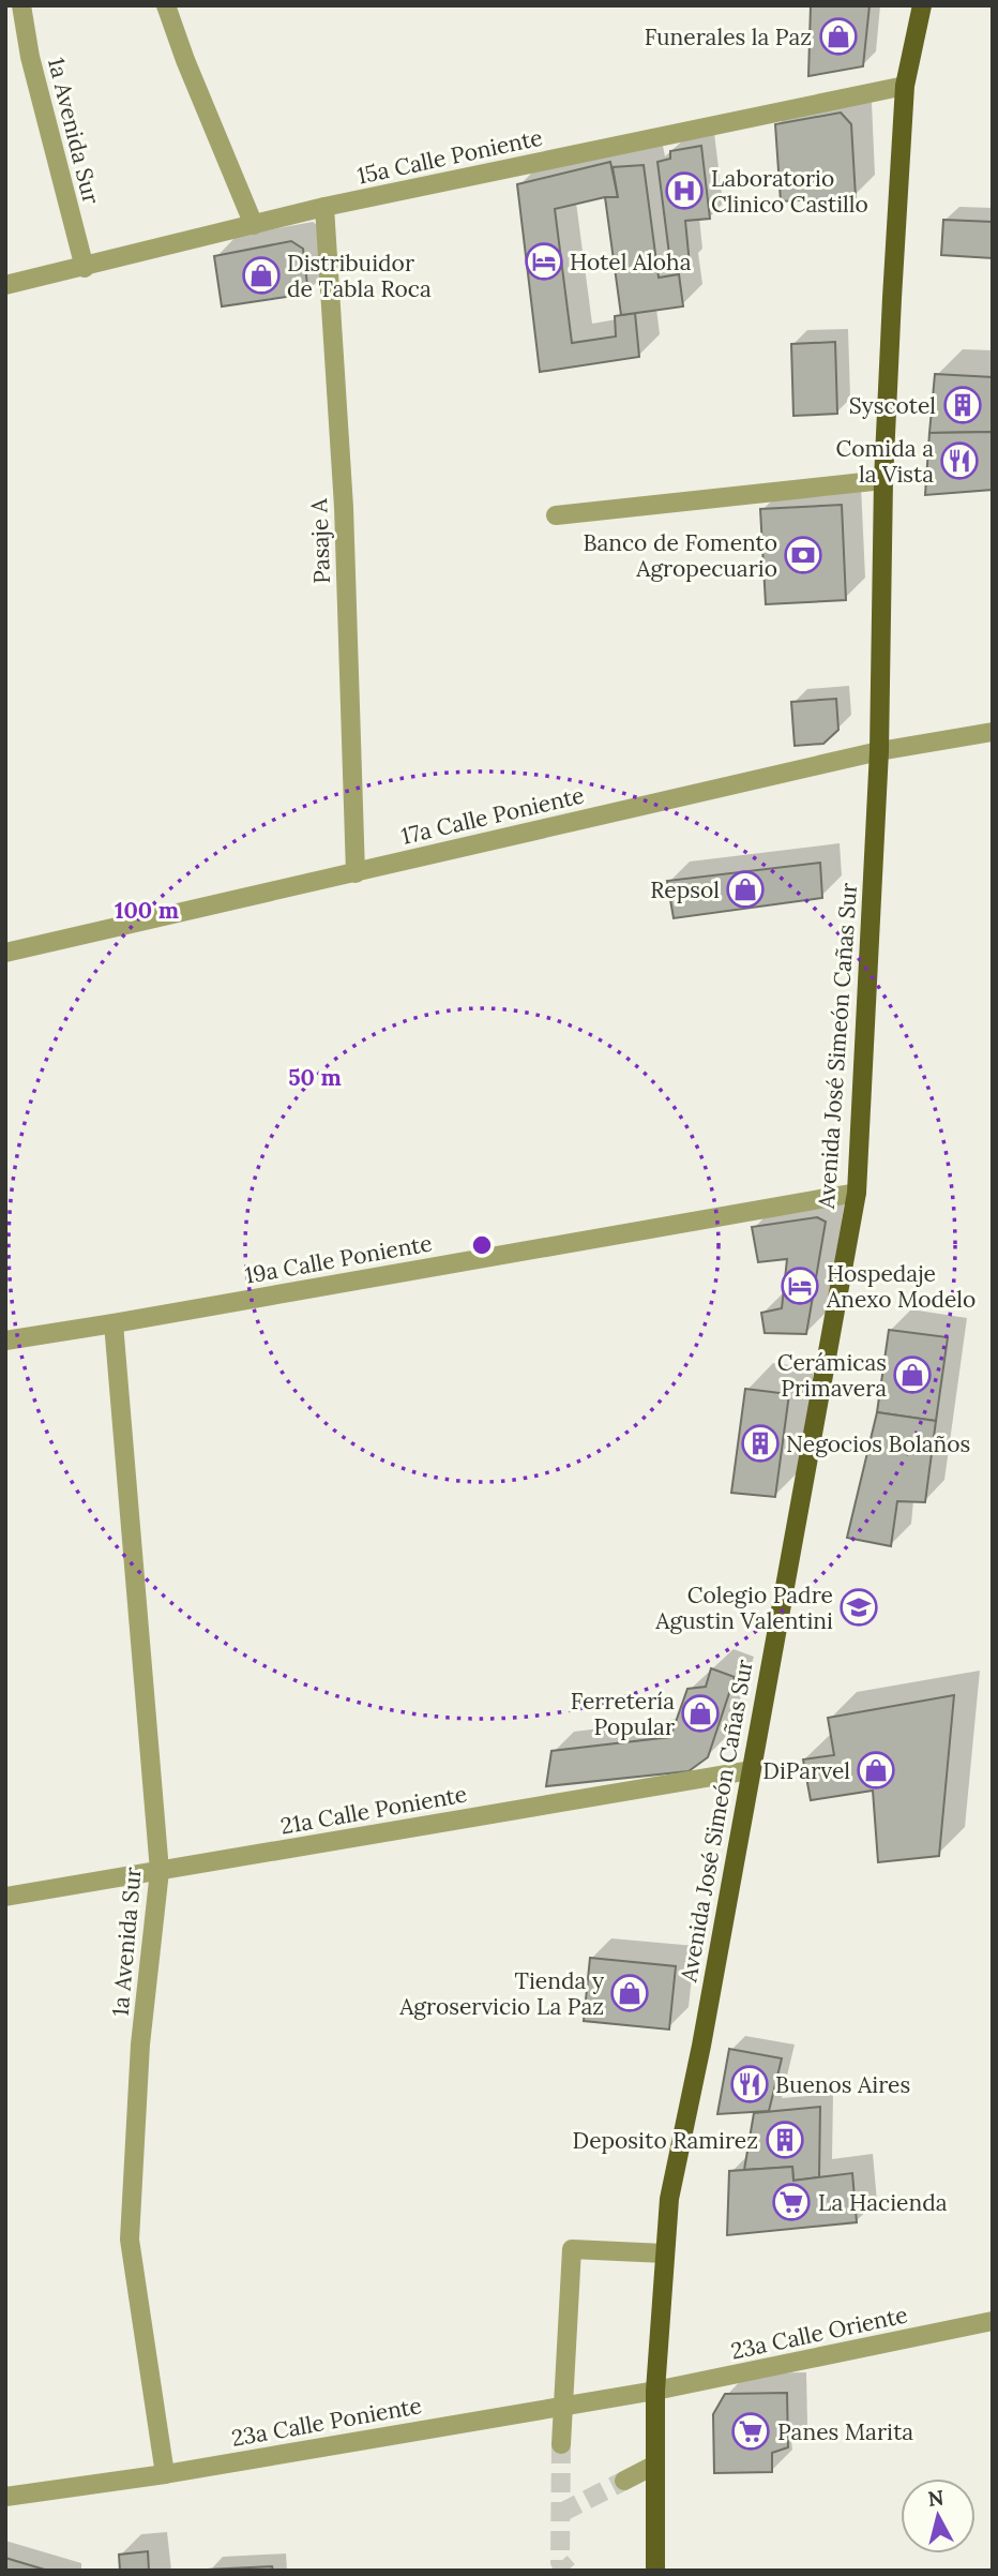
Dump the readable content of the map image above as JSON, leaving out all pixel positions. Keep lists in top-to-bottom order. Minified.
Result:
{"streets":{"main road":["Avenida José Simeón Cañas Sur"],"street":["1a Avenida Sur","15a Calle Poniente","Pasaje A","17a Calle Poniente","19a Calle Poniente","21a Calle Poniente","23a Calle Oriente","23a Calle Poniente"]},"crossings":[["1a Avenida Sur","15a Calle Poniente"],["1a Avenida Sur","19a Calle Poniente"],["1a Avenida Sur","21a Calle Poniente"],["1a Avenida Sur","23a Calle Poniente"],["15a Calle Poniente","Pasaje A"],["15a Calle Poniente","Avenida José Simeón Cañas Sur"],["Pasaje A","17a Calle Poniente"],["17a Calle Poniente","Avenida José Simeón Cañas Sur"],["Avenida José Simeón Cañas Sur","19a Calle Poniente"],["Avenida José Simeón Cañas Sur","21a Calle Poniente"],["Avenida José Simeón Cañas Sur","23a Calle Oriente"],["Avenida José Simeón Cañas Sur","23a Calle Poniente"],["23a Calle Oriente","23a Calle Poniente"]],"places":{"shop":["Funerales la Paz","Distribuidor de Tabla Roca","Repsol","Cerámicas Primavera","Ferretería Popular","DiParvel","Tienda y Agroservicio La Paz"],"hospital":["Laboratorio Clinico Castillo"],"hotel":["Hotel Aloha","Hospedaje Anexo Modelo"],"building":["Syscotel","Negocios Bolaños","Deposito Ramirez"],"restaurant":["Comida a la Vista","Buenos Aires"],"bank":["Banco de Fomento Agropecuario"],"school or university":["Colegio Padre Agustin Valentini"],"supermarket":["La Hacienda","Panes Marita"]},"north":"top","rings":["100 m","50 m"]}
